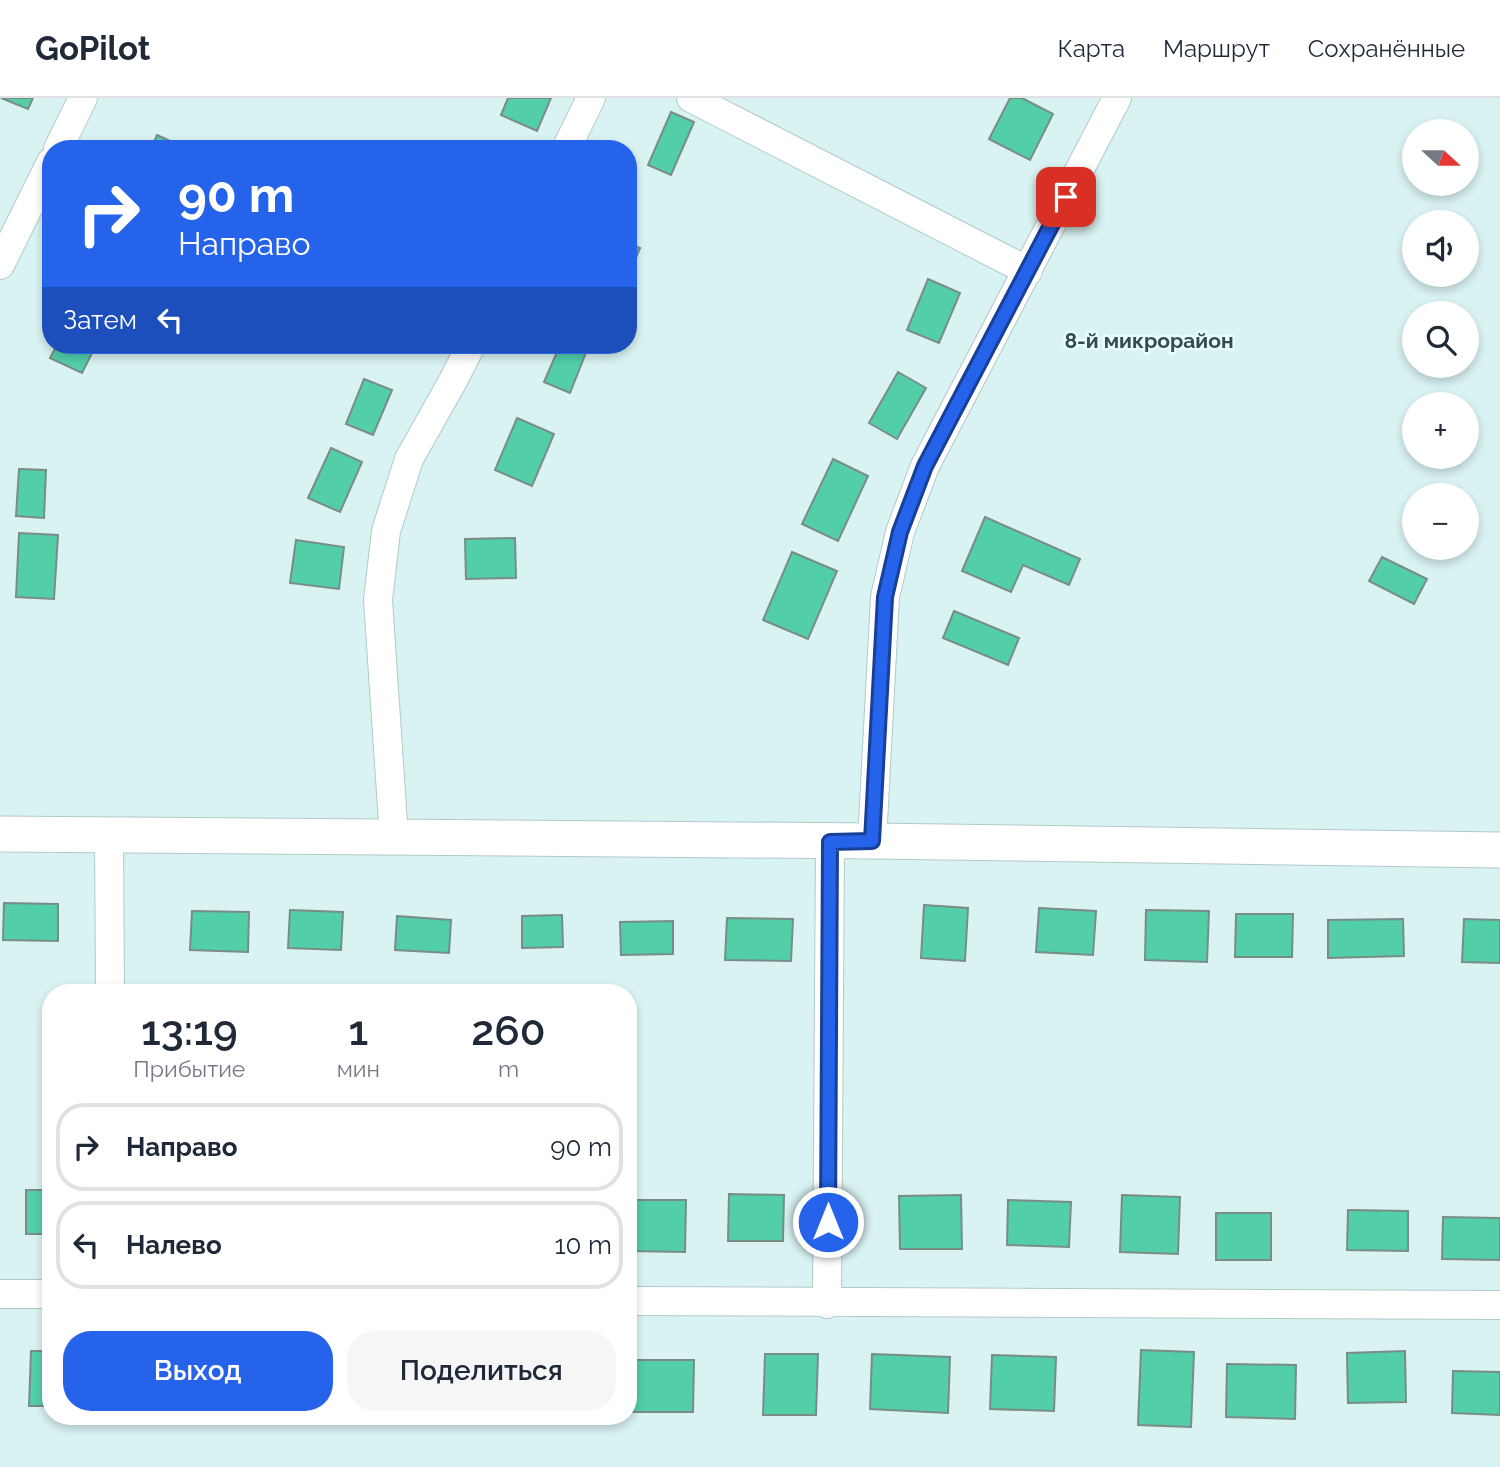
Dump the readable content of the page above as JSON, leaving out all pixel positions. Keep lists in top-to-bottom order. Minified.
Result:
{"districts":["8-й микрорайон"],"north":"right","page":{"header":"GoPilot","nav":["Карта","Маршрут","Сохранённые"],"map_buttons":["+","−"],"turn":["90 m","Направо"],"then":"Затем","eta":["13:19","Прибытие","1","мин","260","m"],"list":[{"name":"Направо","value":"90 m"},{"name":"Налево","value":"10 m"}],"buttons":["Выход","Поделиться"]}}
